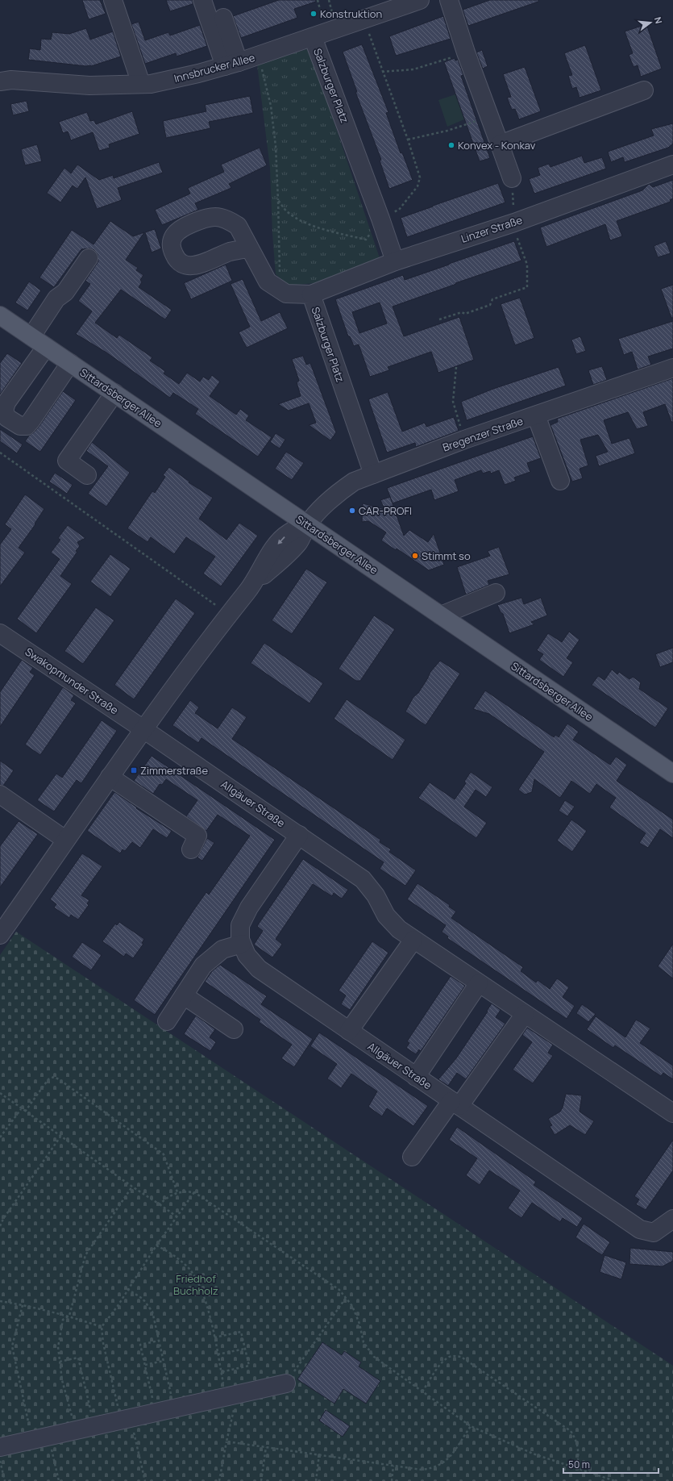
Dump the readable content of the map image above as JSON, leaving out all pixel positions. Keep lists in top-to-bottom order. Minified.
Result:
{"streets":{"main road":["Sittardsberger Allee"],"street":["Innsbrucker Allee","Salzburger Platz","Linzer Straße","Bregenzer Straße","Swakopmunder Straße","Allgäuer Straße"]},"crossings":[["Innsbrucker Allee","Salzburger Platz"],["Salzburger Platz","Linzer Straße"],["Salzburger Platz","Bregenzer Straße"],["Sittardsberger Allee","Bregenzer Straße"],["Swakopmunder Straße","Allgäuer Straße"]],"parks":["Friedhof Buchholz"],"places":{"other":["Konstruktion","Konvex - Konkav","CAR-PROFI","Stimmt so"],"transit":["Zimmerstraße"]},"scale_bar":"50 m","north":"right"}
